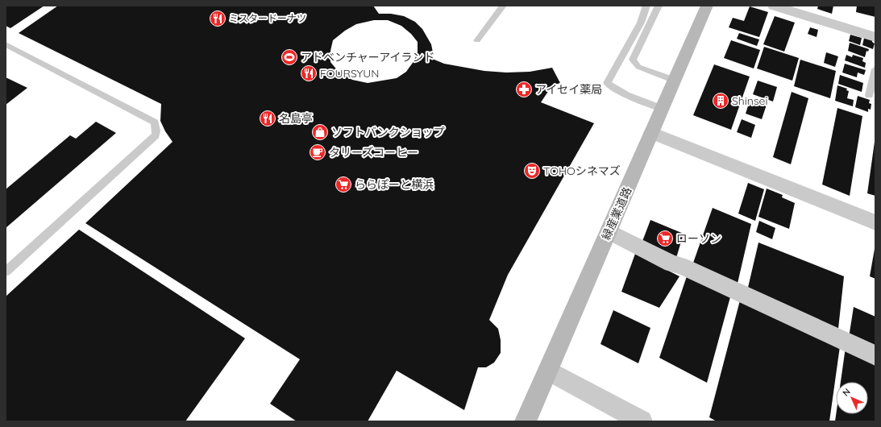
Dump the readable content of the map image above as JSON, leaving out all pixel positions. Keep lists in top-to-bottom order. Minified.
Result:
{"streets":{"street":["緑産業道路"]},"places":{"restaurant":["ミスタードーナツ","FOURSYUN","名島亭"],"sports":["アドベンチャーアイランド"],"pharmacy":["アイセイ薬局"],"building":["Shinsei"],"shop":["ソフトバンクショップ"],"cafe":["タリーズコーヒー"],"theatre":["TOHOシネマズ"],"supermarket":["ららぽーと横浜","ローソン"]},"north":"top left"}
